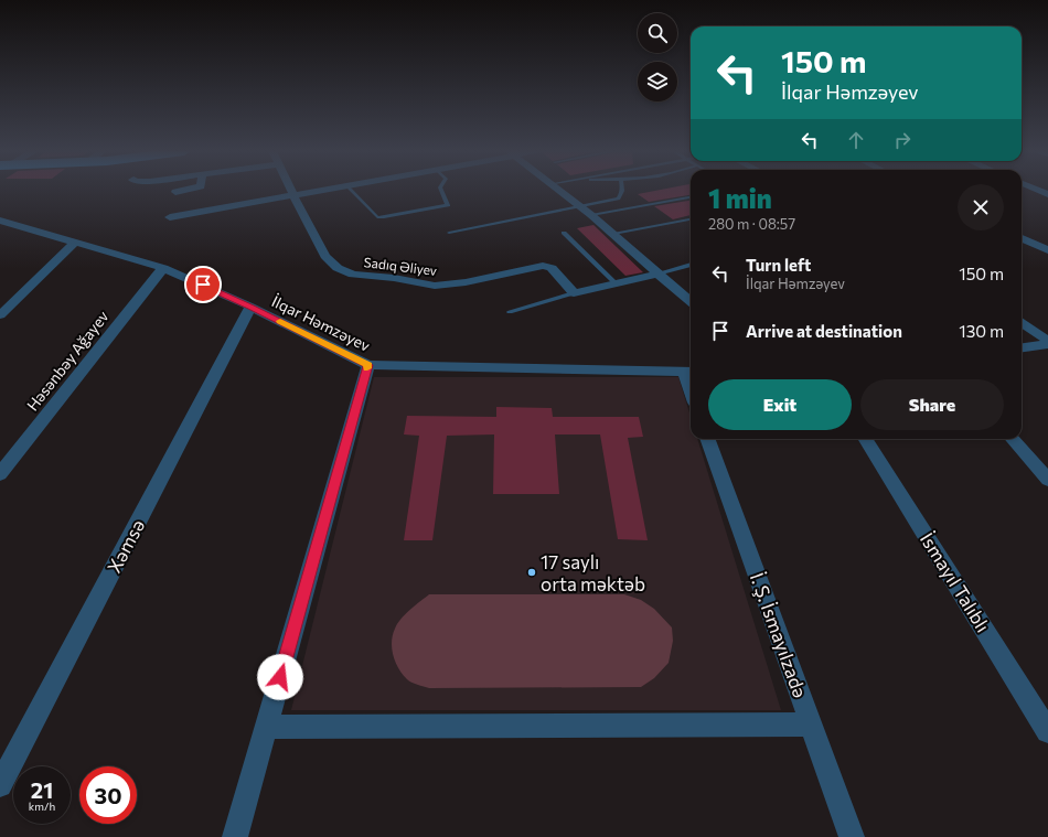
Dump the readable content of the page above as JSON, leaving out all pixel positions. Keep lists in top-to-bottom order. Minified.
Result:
{"streets":{"street":["Sadıq Əliyev","İlqar Həmzəyev","Həsənbəy Ağayev","Xəmsə","İsmayıl Talıblı","İ. Ş. İsmayılzadə"]},"crossings":[["İlqar Həmzəyev","Həsənbəy Ağayev"],["İlqar Həmzəyev","Xəmsə"]],"places":["17 saylı orta məktəb"],"page":{"turn":["150 m","İlqar Həmzəyev"],"heading":["1 min","280 m · 08:57"],"list":[{"name":"Turn left","note":"İlqar Həmzəyev","value":"150 m"},{"name":"Arrive at destination","value":"130 m"}],"buttons":["Exit","Share"],"speed":"21 km/h","limit":"30"}}
